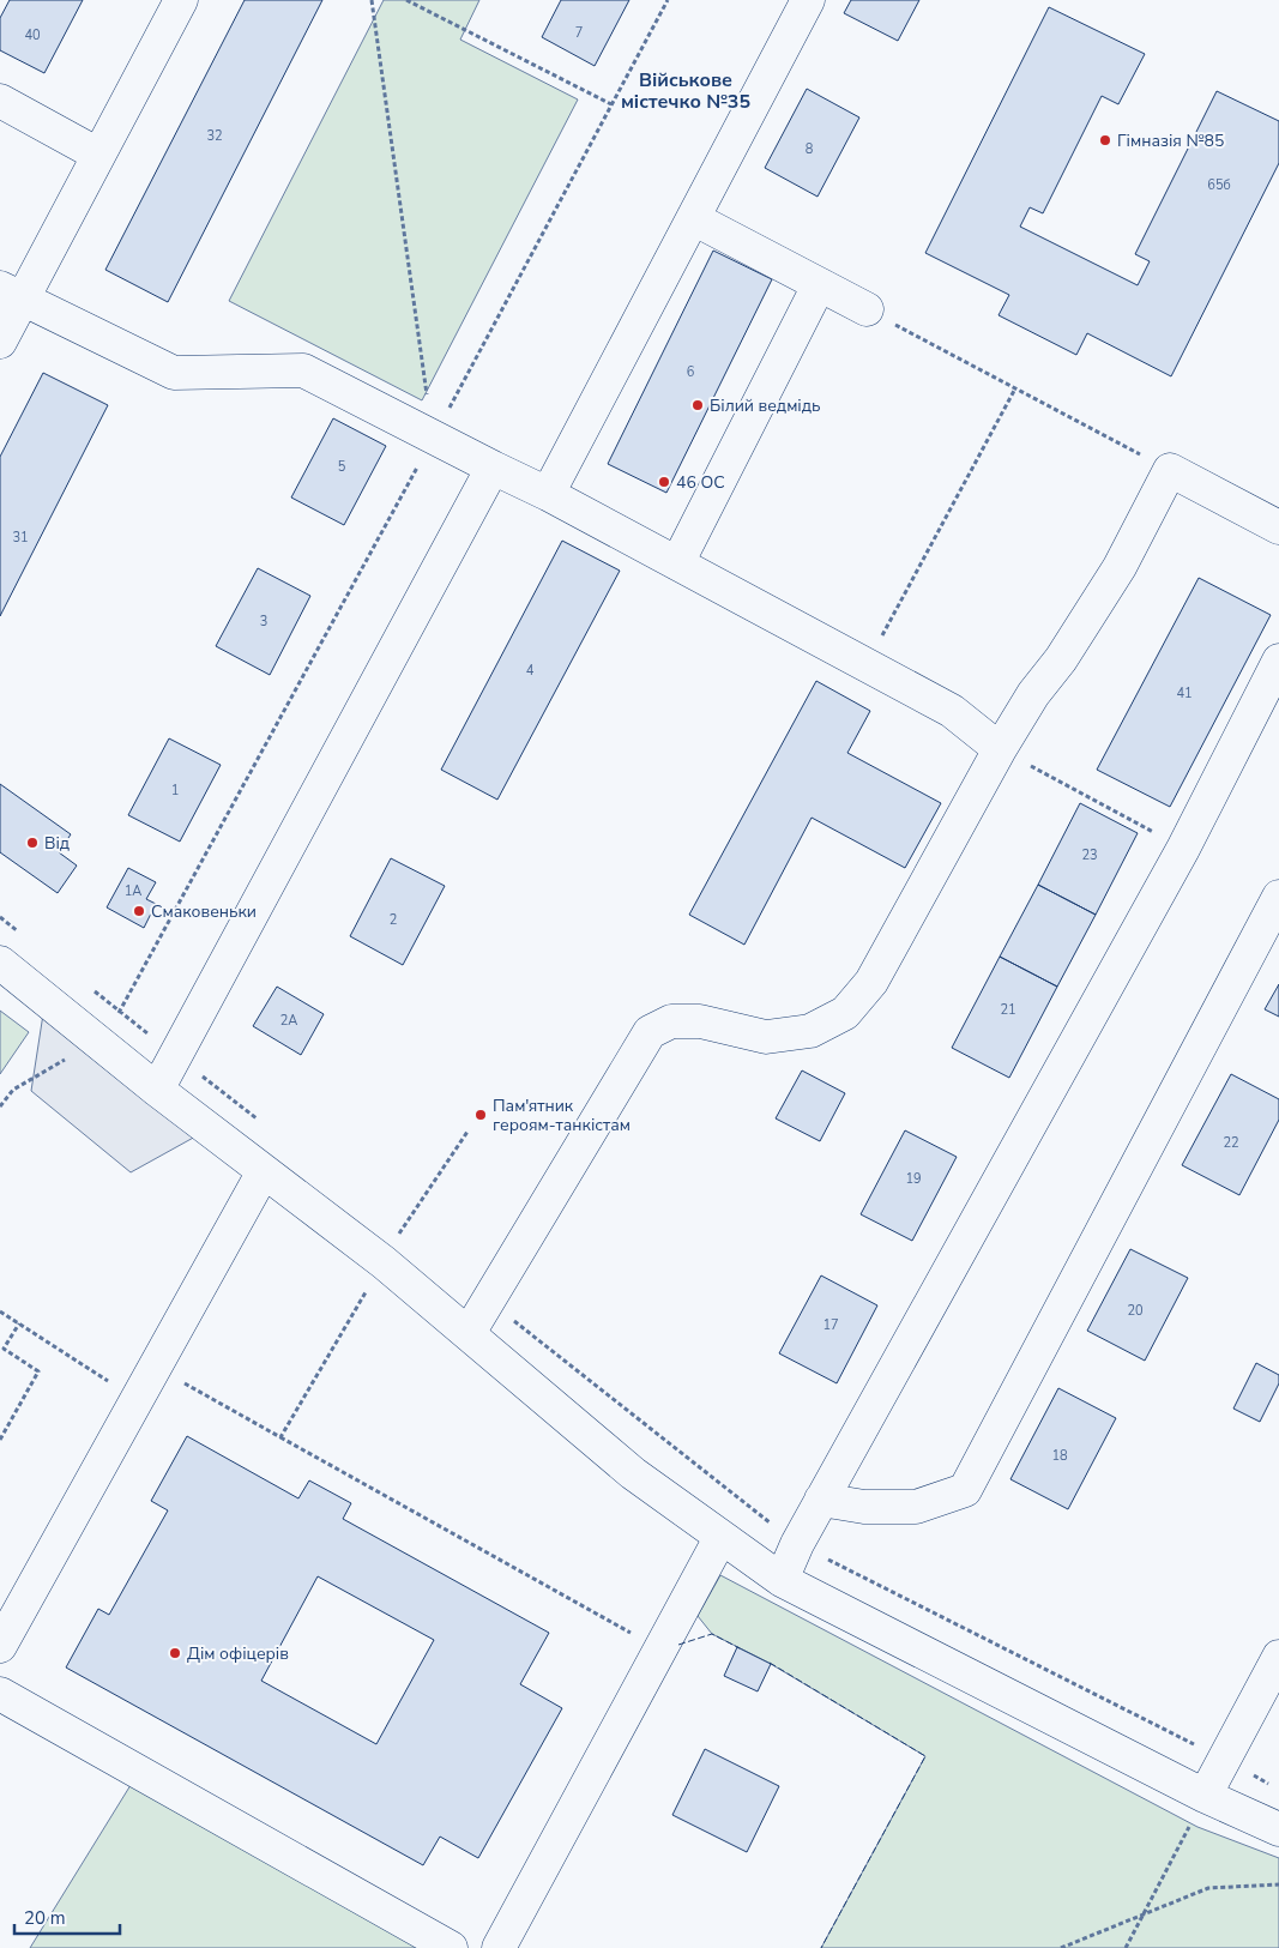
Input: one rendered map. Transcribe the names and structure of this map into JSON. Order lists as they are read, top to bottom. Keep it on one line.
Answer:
{"districts":["Військове містечко №35"],"places":["Гімназія №85","Білий ведмідь","46 ОС","Від","Смаковеньки","Пам'ятник героям-танкістам","Дім офіцерів"],"house_numbers":["7","40","32","8","65б","6","5","31","3","4","41","1","23","1А","2","21","2А","22","19","20","17","18"],"scale_bar":"20 m"}
